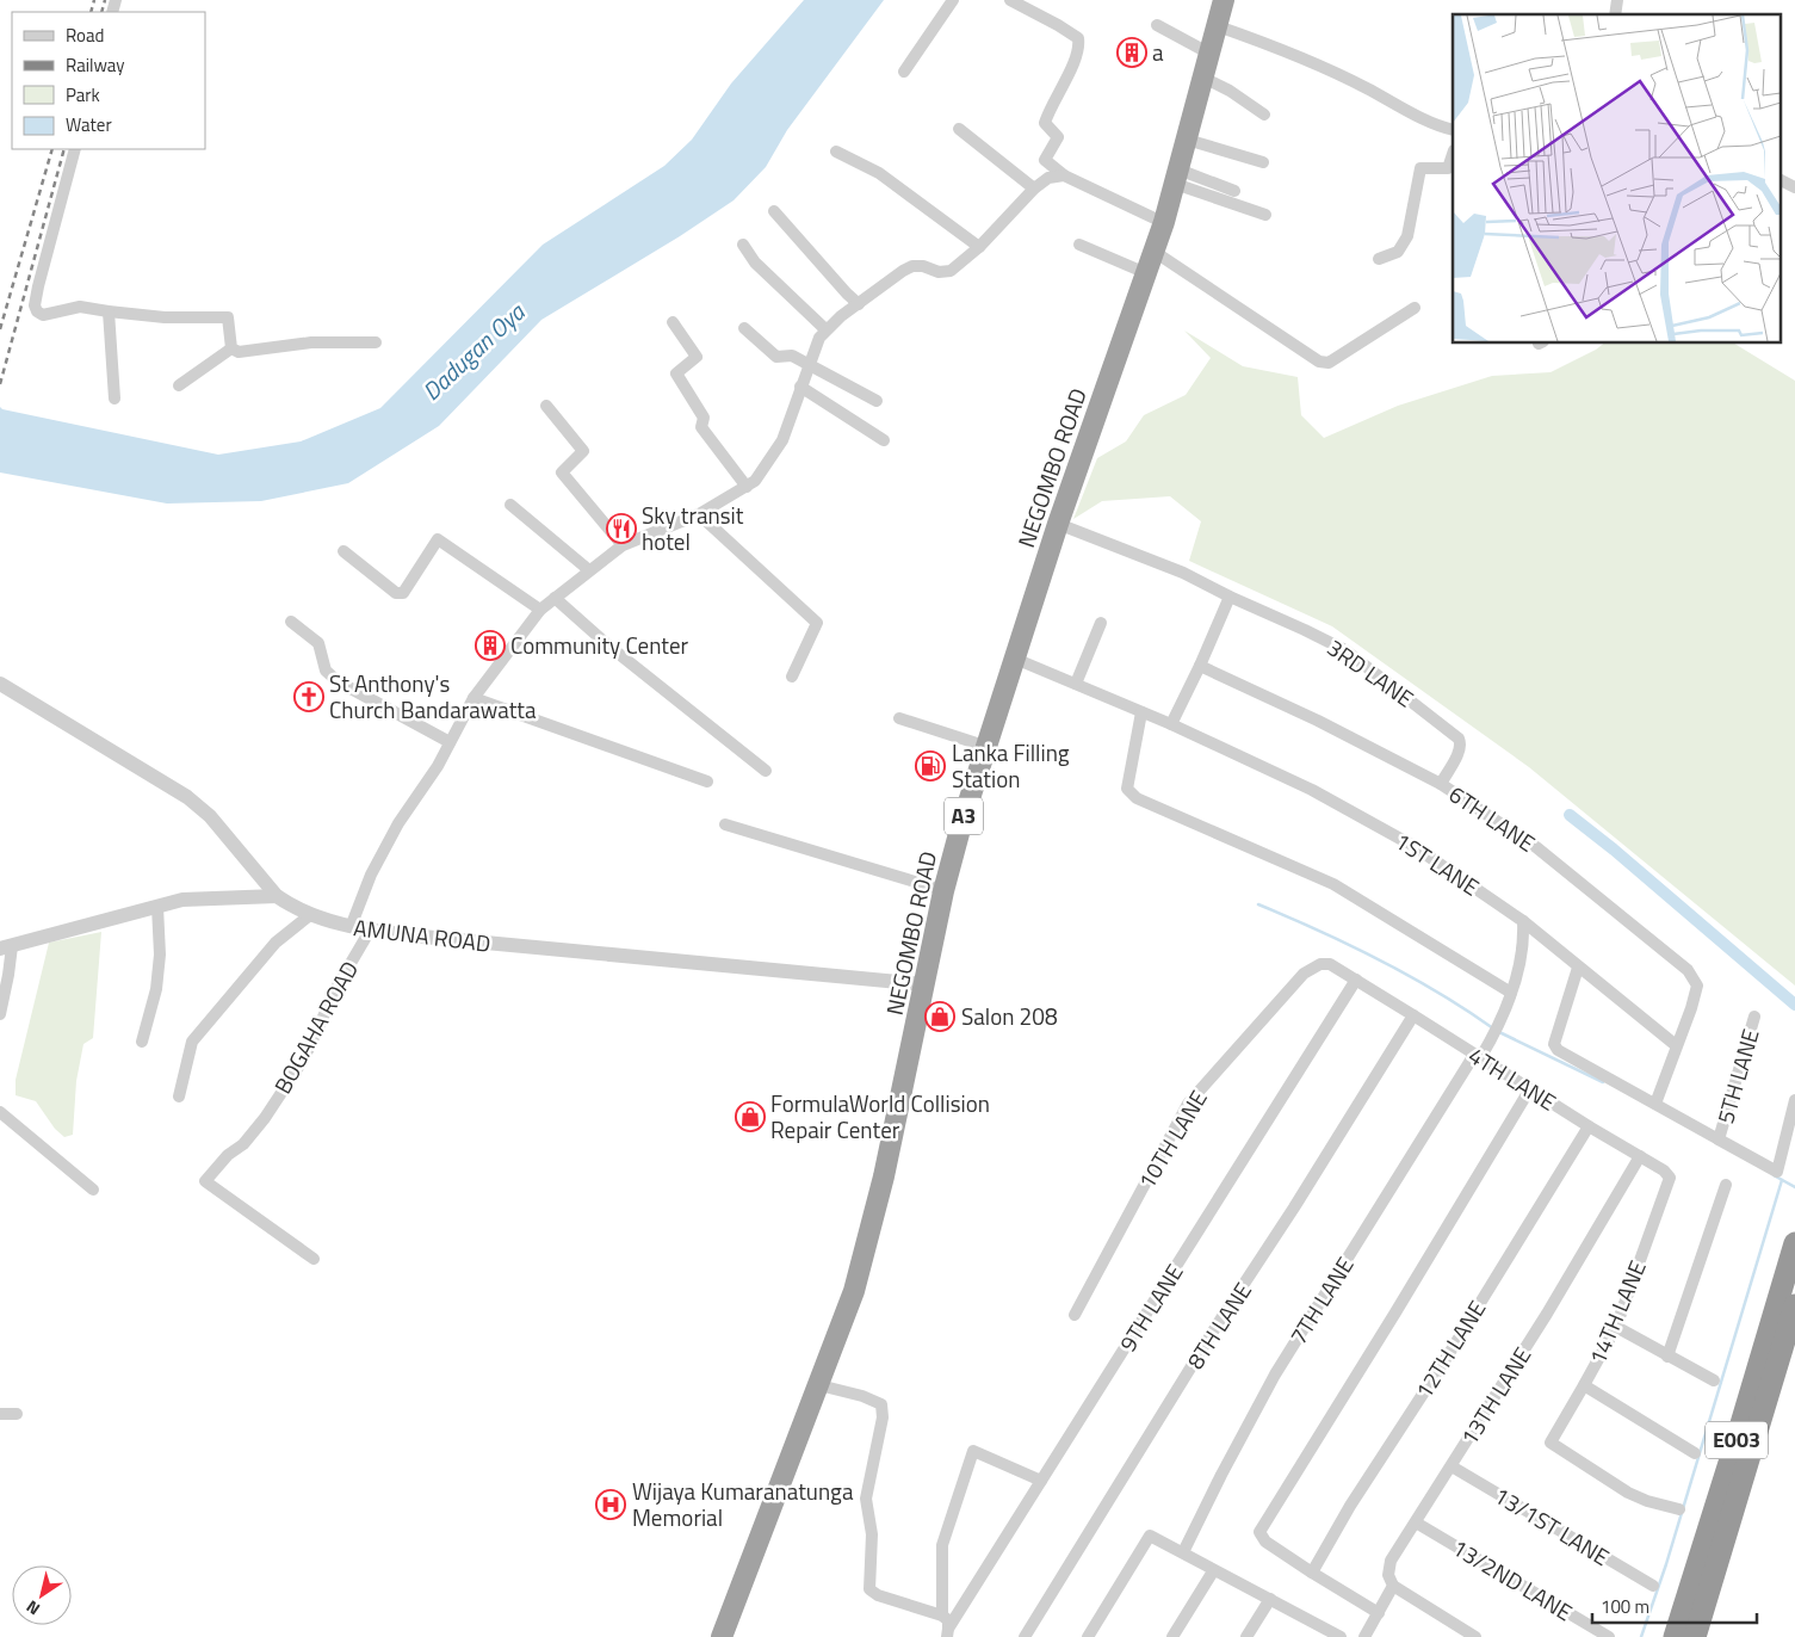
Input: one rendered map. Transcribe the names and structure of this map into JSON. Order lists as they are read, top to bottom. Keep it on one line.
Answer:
{"streets":{"highway":["NEGOMBO ROAD","A3","E003"],"street":["3RD LANE","6TH LANE","1ST LANE","AMUNA ROAD","BOGAHA ROAD","5TH LANE","4TH LANE","10TH LANE","7TH LANE","9TH LANE","14TH LANE","8TH LANE","12TH LANE","13TH LANE","13/1ST LANE","13/2ND LANE"]},"crossings":[["NEGOMBO ROAD","3RD LANE"],["NEGOMBO ROAD","1ST LANE"],["NEGOMBO ROAD","AMUNA ROAD"],["3RD LANE","6TH LANE"],["6TH LANE","1ST LANE"],["1ST LANE","7TH LANE"],["AMUNA ROAD","BOGAHA ROAD"],["4TH LANE","10TH LANE"],["4TH LANE","7TH LANE"],["4TH LANE","9TH LANE"],["4TH LANE","14TH LANE"],["4TH LANE","8TH LANE"],["4TH LANE","12TH LANE"],["4TH LANE","13TH LANE"],["10TH LANE","9TH LANE"],["13TH LANE","13/1ST LANE"],["13TH LANE","13/2ND LANE"]],"water":["Dadugan Oya"],"places":{"building":["a","Community Center"],"restaurant":["Sky transit hotel"],"church":["St Anthony's Church Bandarawatta"],"fuel station":["Lanka Filling Station"],"shop":["Salon 208","FormulaWorld Collision Repair Center"],"hospital":["Wijaya Kumaranatunga Memorial"]},"legend":["Road","Railway","Park","Water"],"scale_bar":"100 m","north":"bottom left"}
